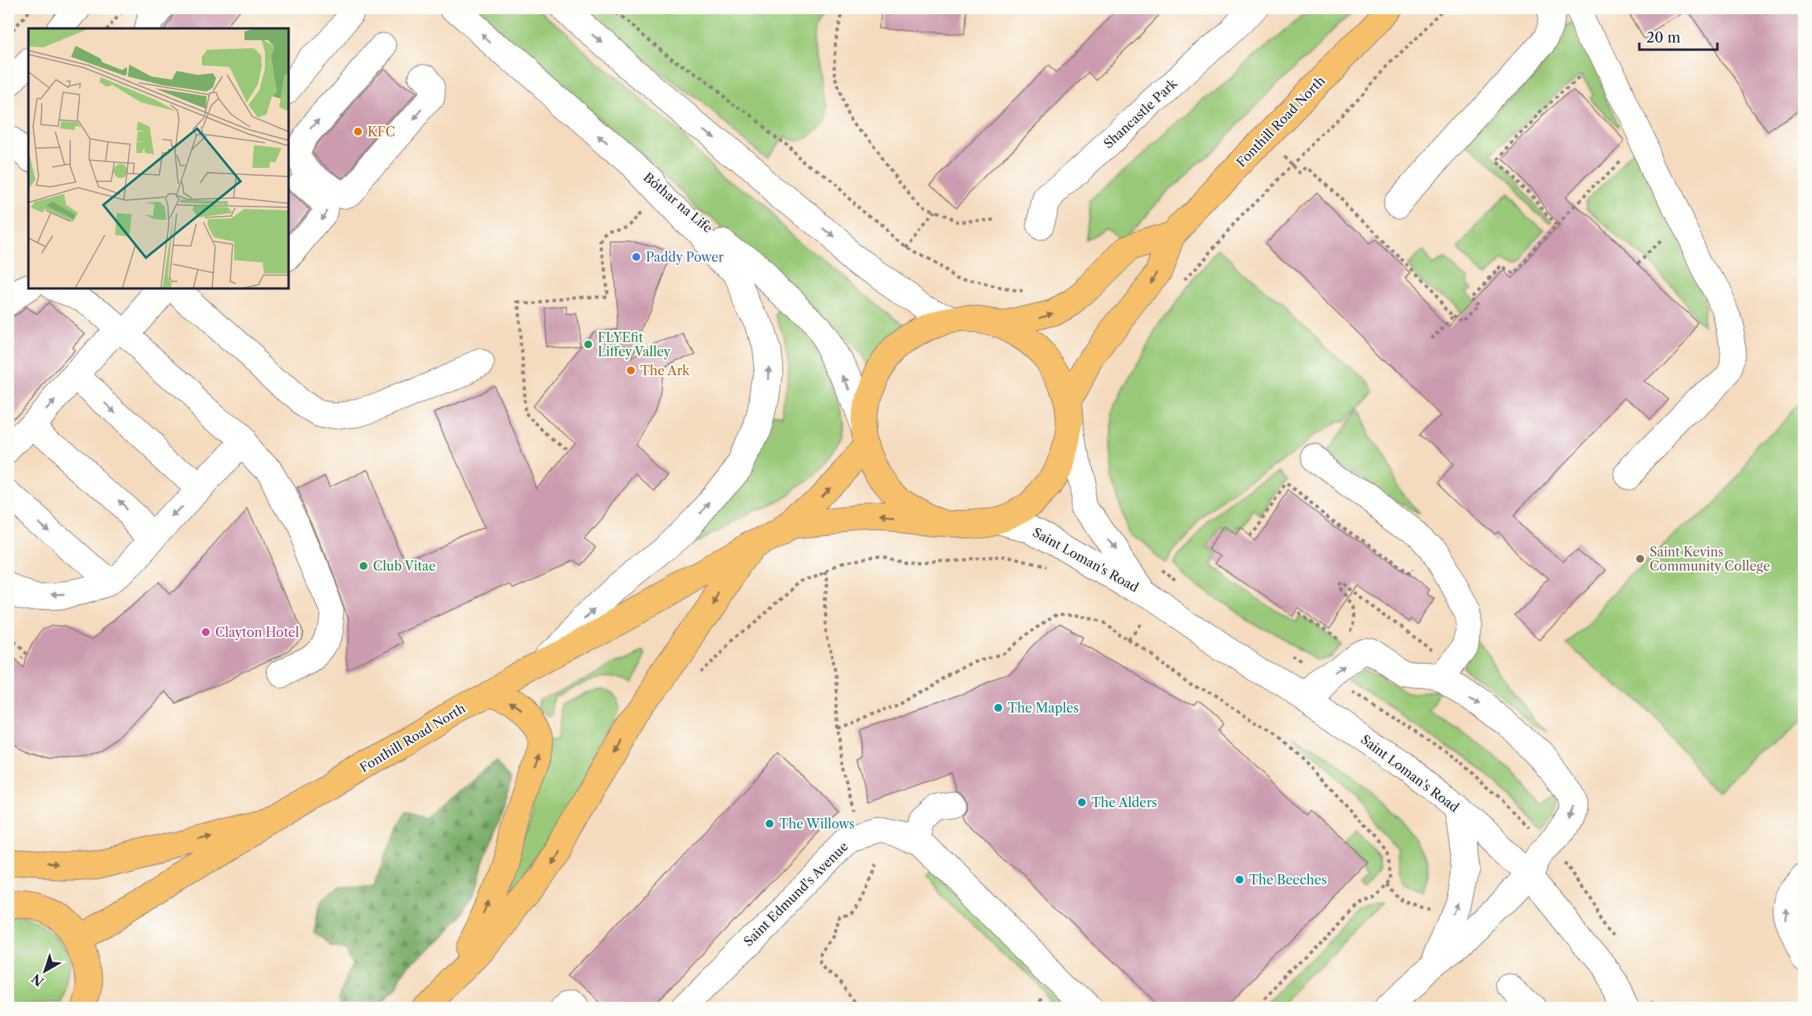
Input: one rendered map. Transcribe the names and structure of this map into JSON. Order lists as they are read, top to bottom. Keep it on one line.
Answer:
{"streets":{"main road":["Fonthill Road North"],"street":["Shancastle Park","Bóthar na Life","Saint Loman's Road","Saint Edmund's Avenue"]},"crossings":[["Fonthill Road North","Bóthar na Life"],["Fonthill Road North","Saint Loman's Road"]],"places":["KFC","Paddy Power","FLYEfit Liffey Valley","The Ark","Saint Kevins Community College","Club Vitae","Clayton Hotel","The Maples","The Alders","The Willows","The Beeches"],"scale_bar":"20 m","north":"bottom left"}
